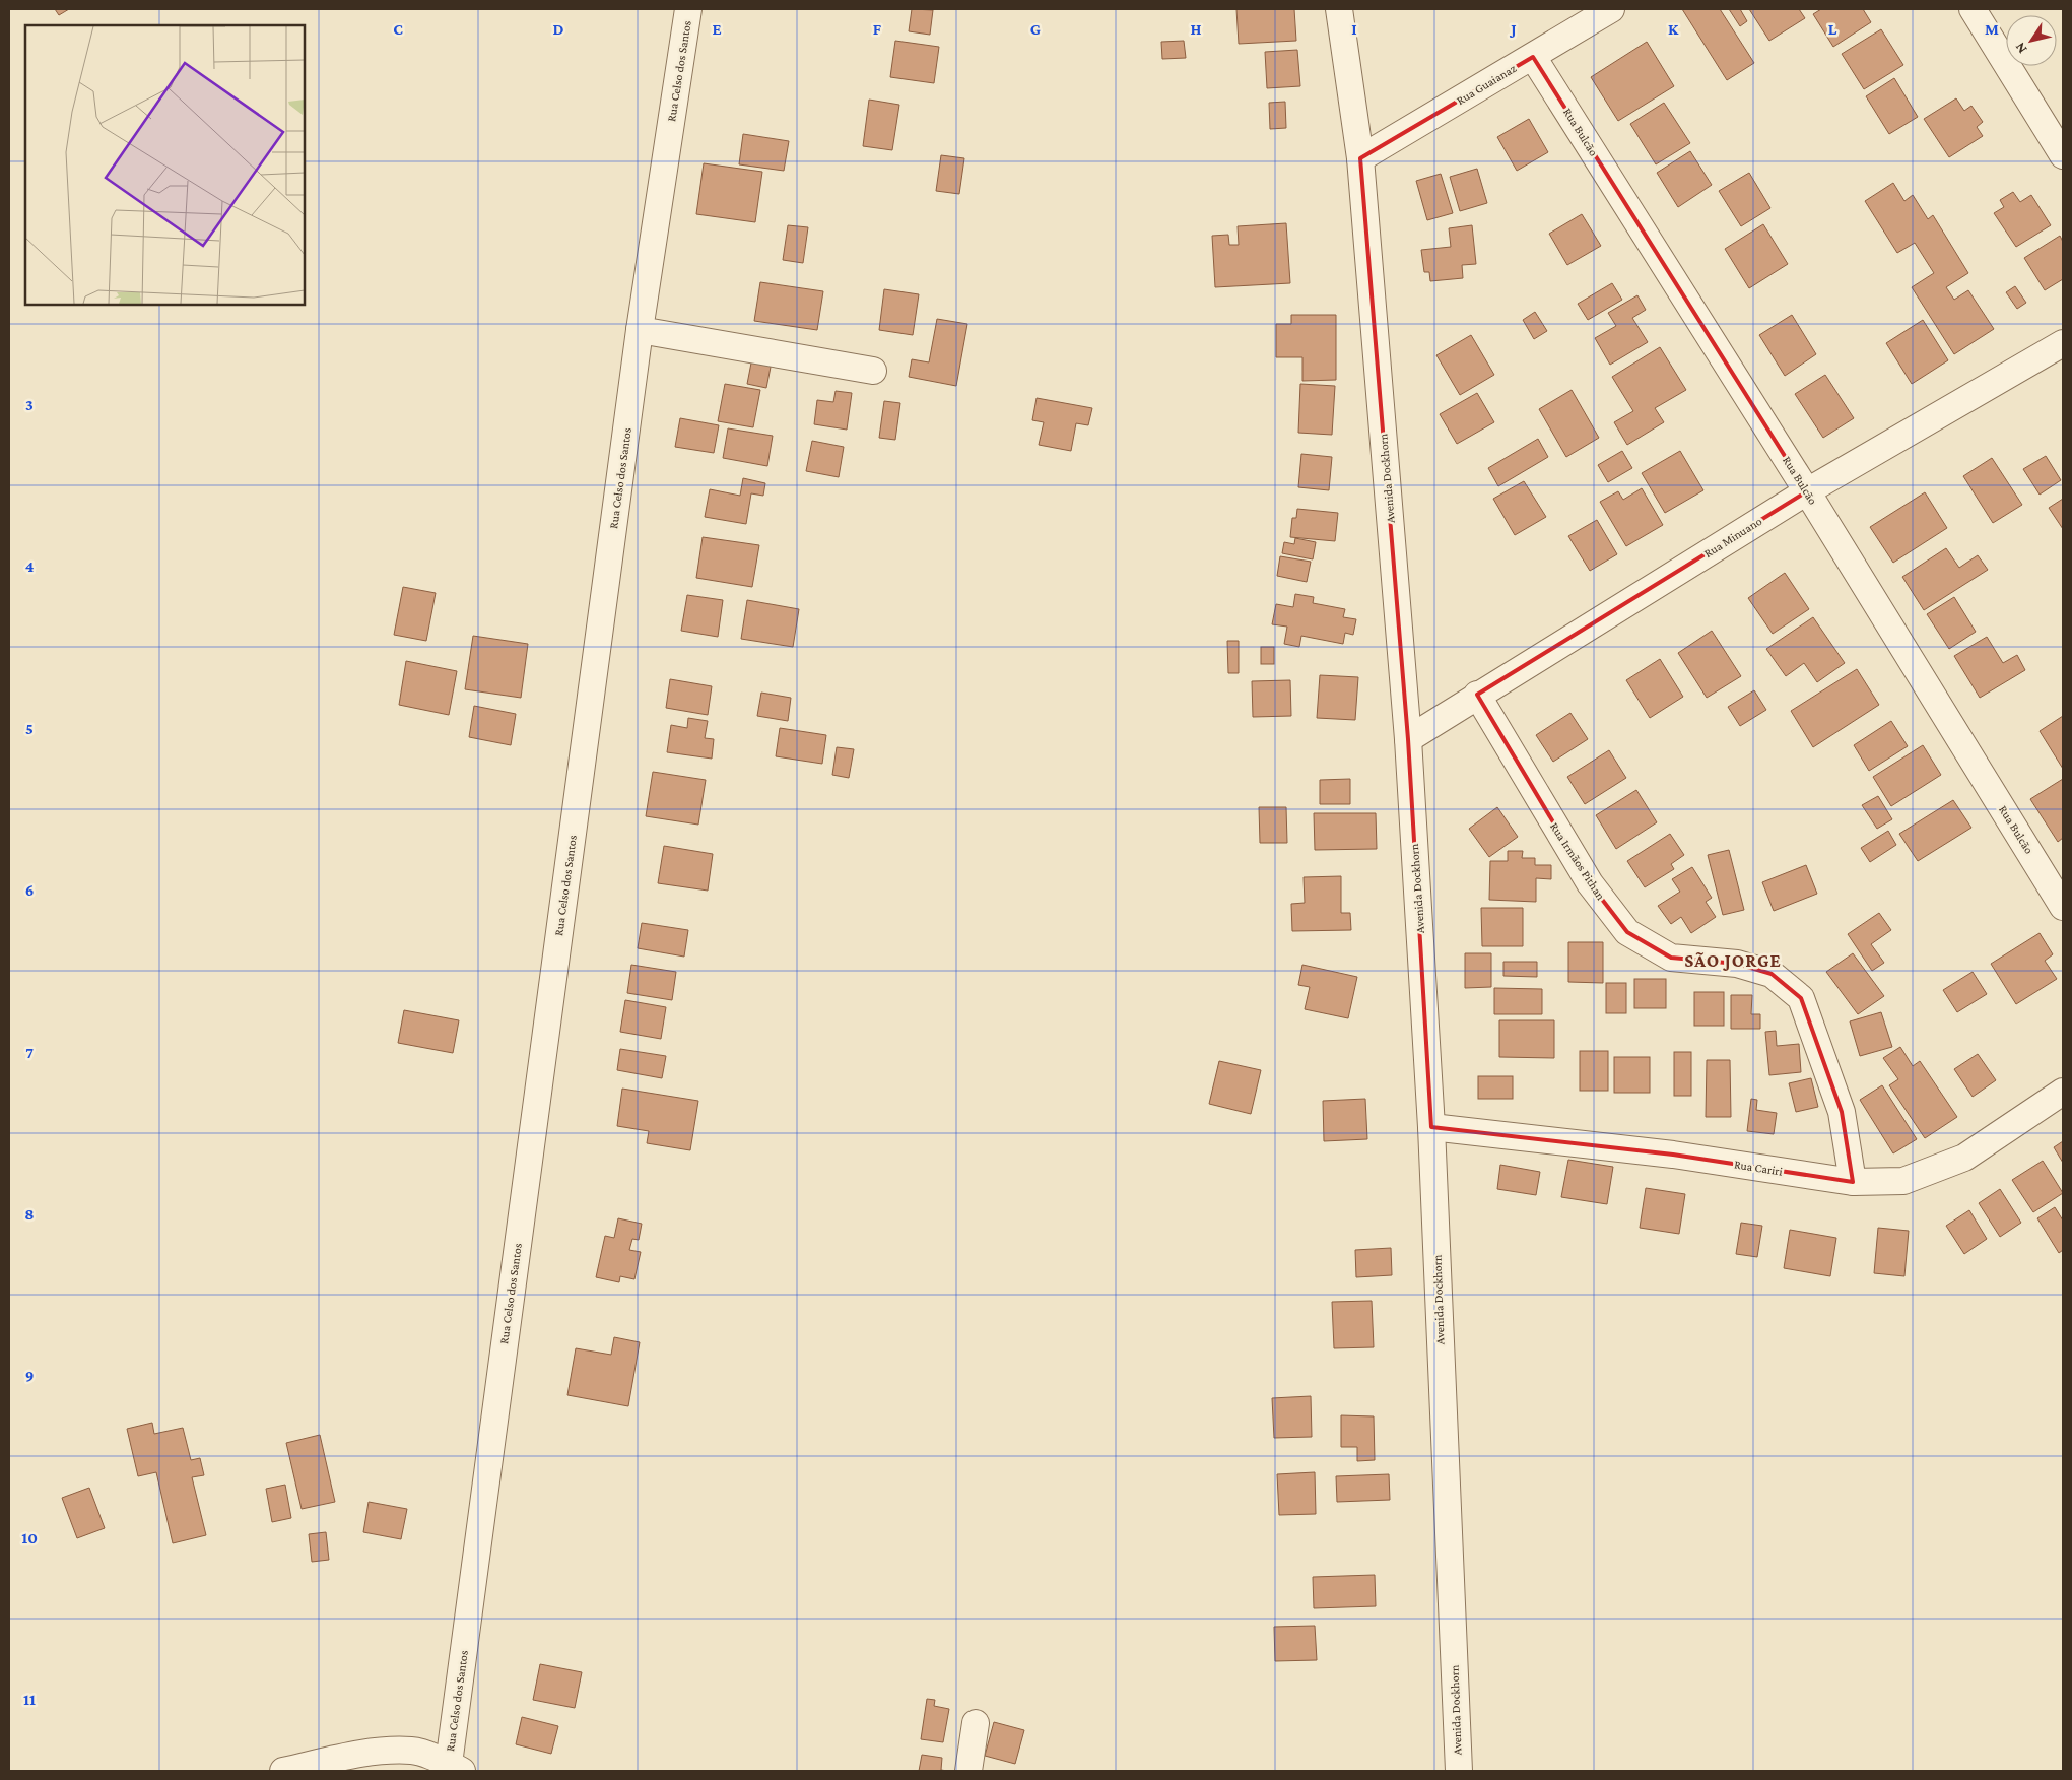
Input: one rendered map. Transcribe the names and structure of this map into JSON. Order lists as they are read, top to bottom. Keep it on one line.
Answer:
{"streets":{"street":["Rua Celso dos Santos","Rua Guaianaz","Rua Bulcão","Avenida Dockhorn","Rua Minuano","Rua Irmãos Pithan","Rua Cariri"]},"crossings":[["Rua Guaianaz","Rua Bulcão"],["Rua Guaianaz","Avenida Dockhorn"],["Rua Bulcão","Rua Minuano"],["Avenida Dockhorn","Rua Minuano"],["Avenida Dockhorn","Rua Cariri"],["Rua Minuano","Rua Irmãos Pithan"],["Rua Irmãos Pithan","Rua Cariri"]],"districts":["SÃO JORGE"],"north":"bottom left","grid":{"columns":["C","D","E","F","G","H","I","J","K","L","M"],"rows":["3","4","5","6","7","8","9","10","11"]}}
